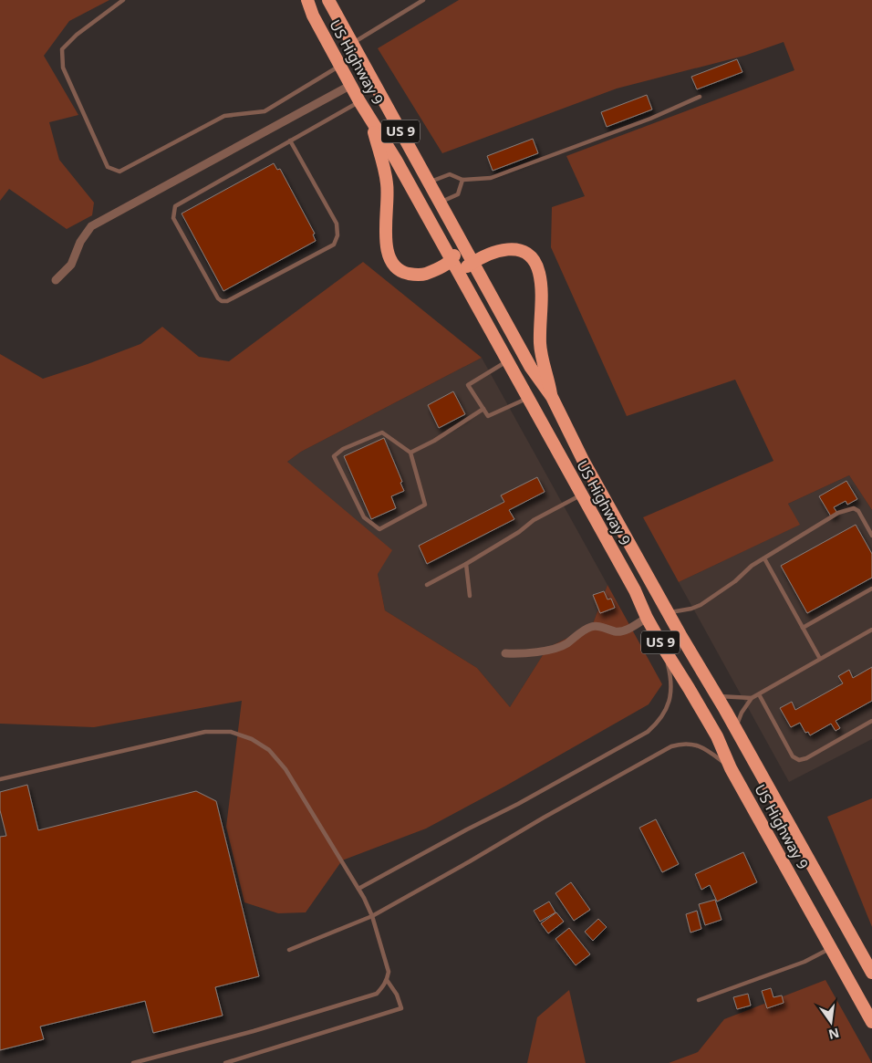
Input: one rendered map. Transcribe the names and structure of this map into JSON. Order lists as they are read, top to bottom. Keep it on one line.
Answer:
{"streets":{"highway":["US Highway 9","US 9"]},"north":"bottom"}
